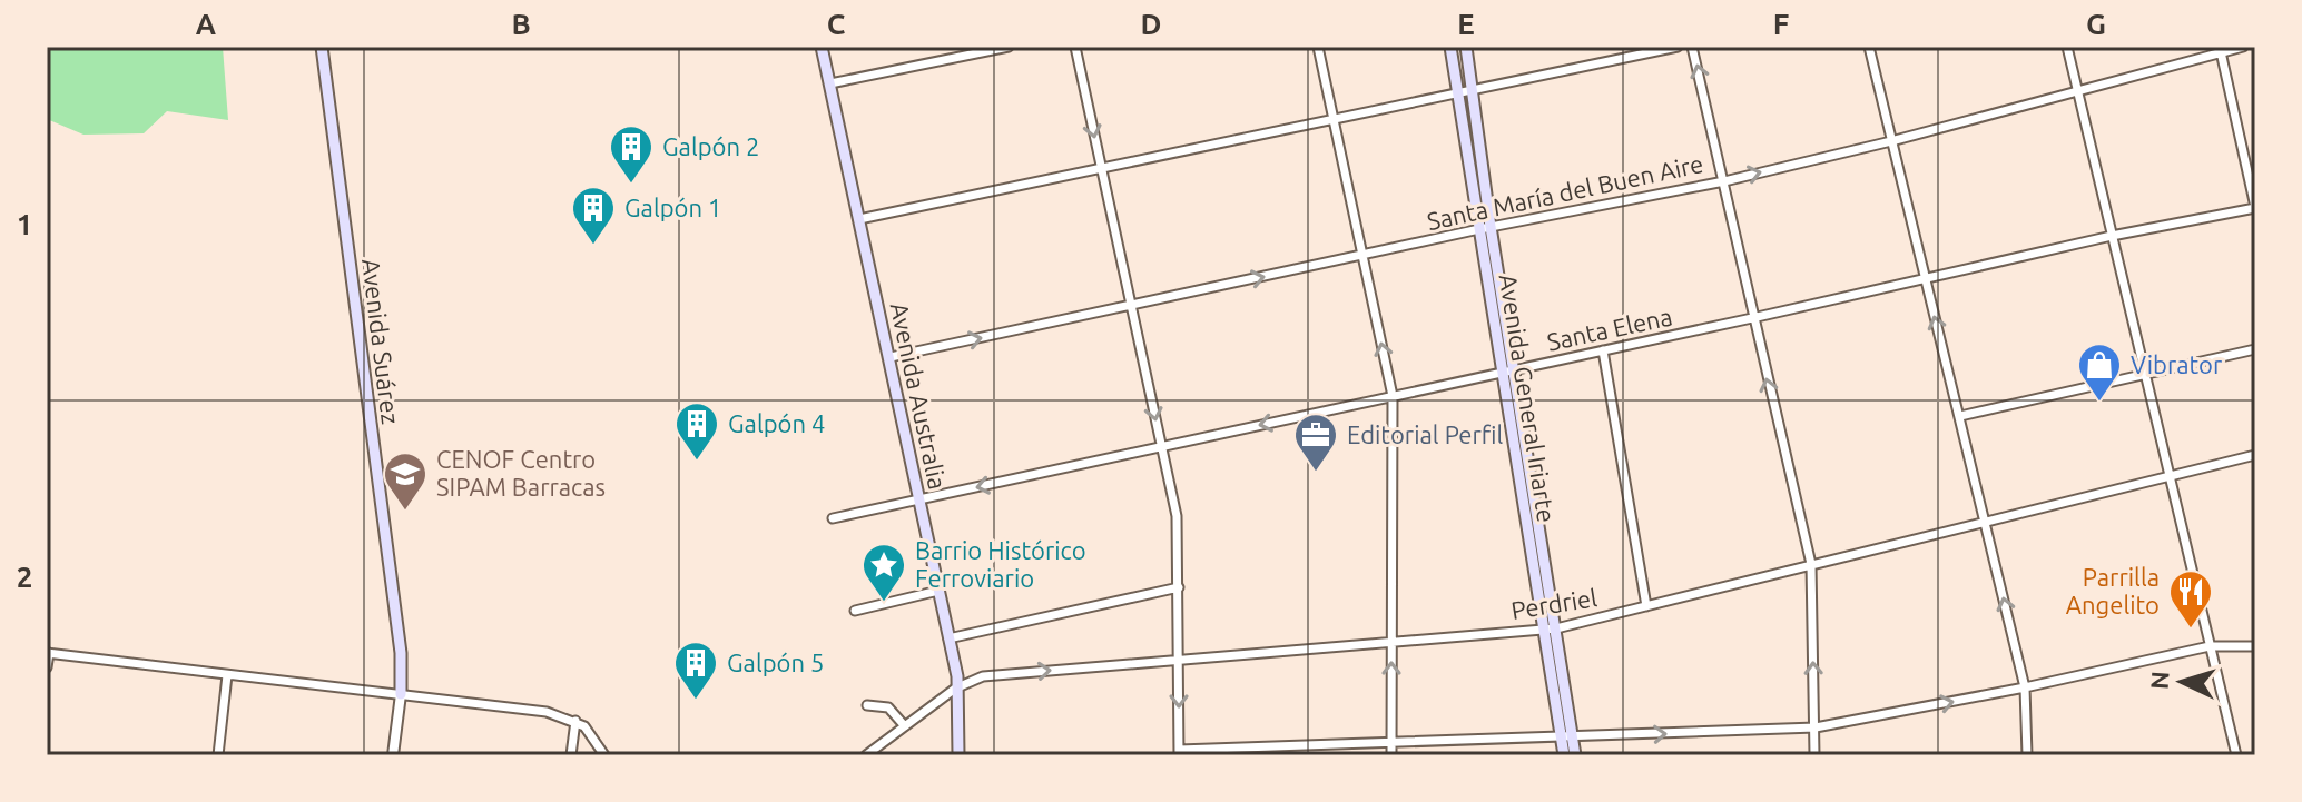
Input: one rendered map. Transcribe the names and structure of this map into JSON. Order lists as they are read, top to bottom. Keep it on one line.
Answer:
{"streets":{"main road":["Avenida Suárez","Avenida Australia","Avenida General Iriarte"],"street":["Santa María del Buen Aire","Santa Elena","Perdriel"]},"crossings":[["Santa María del Buen Aire","Avenida Australia"],["Santa María del Buen Aire","Avenida General Iriarte"],["Santa Elena","Avenida Australia"],["Santa Elena","Avenida General Iriarte"],["Avenida Australia","Perdriel"],["Avenida General Iriarte","Perdriel"]],"one_way":["Santa María del Buen Aire"],"places":{"building":["Galpón 2","Galpón 1","Galpón 4","Galpón 5"],"shop":["Vibrator"],"office":["Editorial Perfil"],"school or university":["CENOF Centro SIPAM Barracas"],"place":["Barrio Histórico Ferroviario"],"restaurant":["Parrilla Angelito"]},"north":"left","grid":{"columns":["A","B","C","D","E","F","G"],"rows":["1","2"]}}
